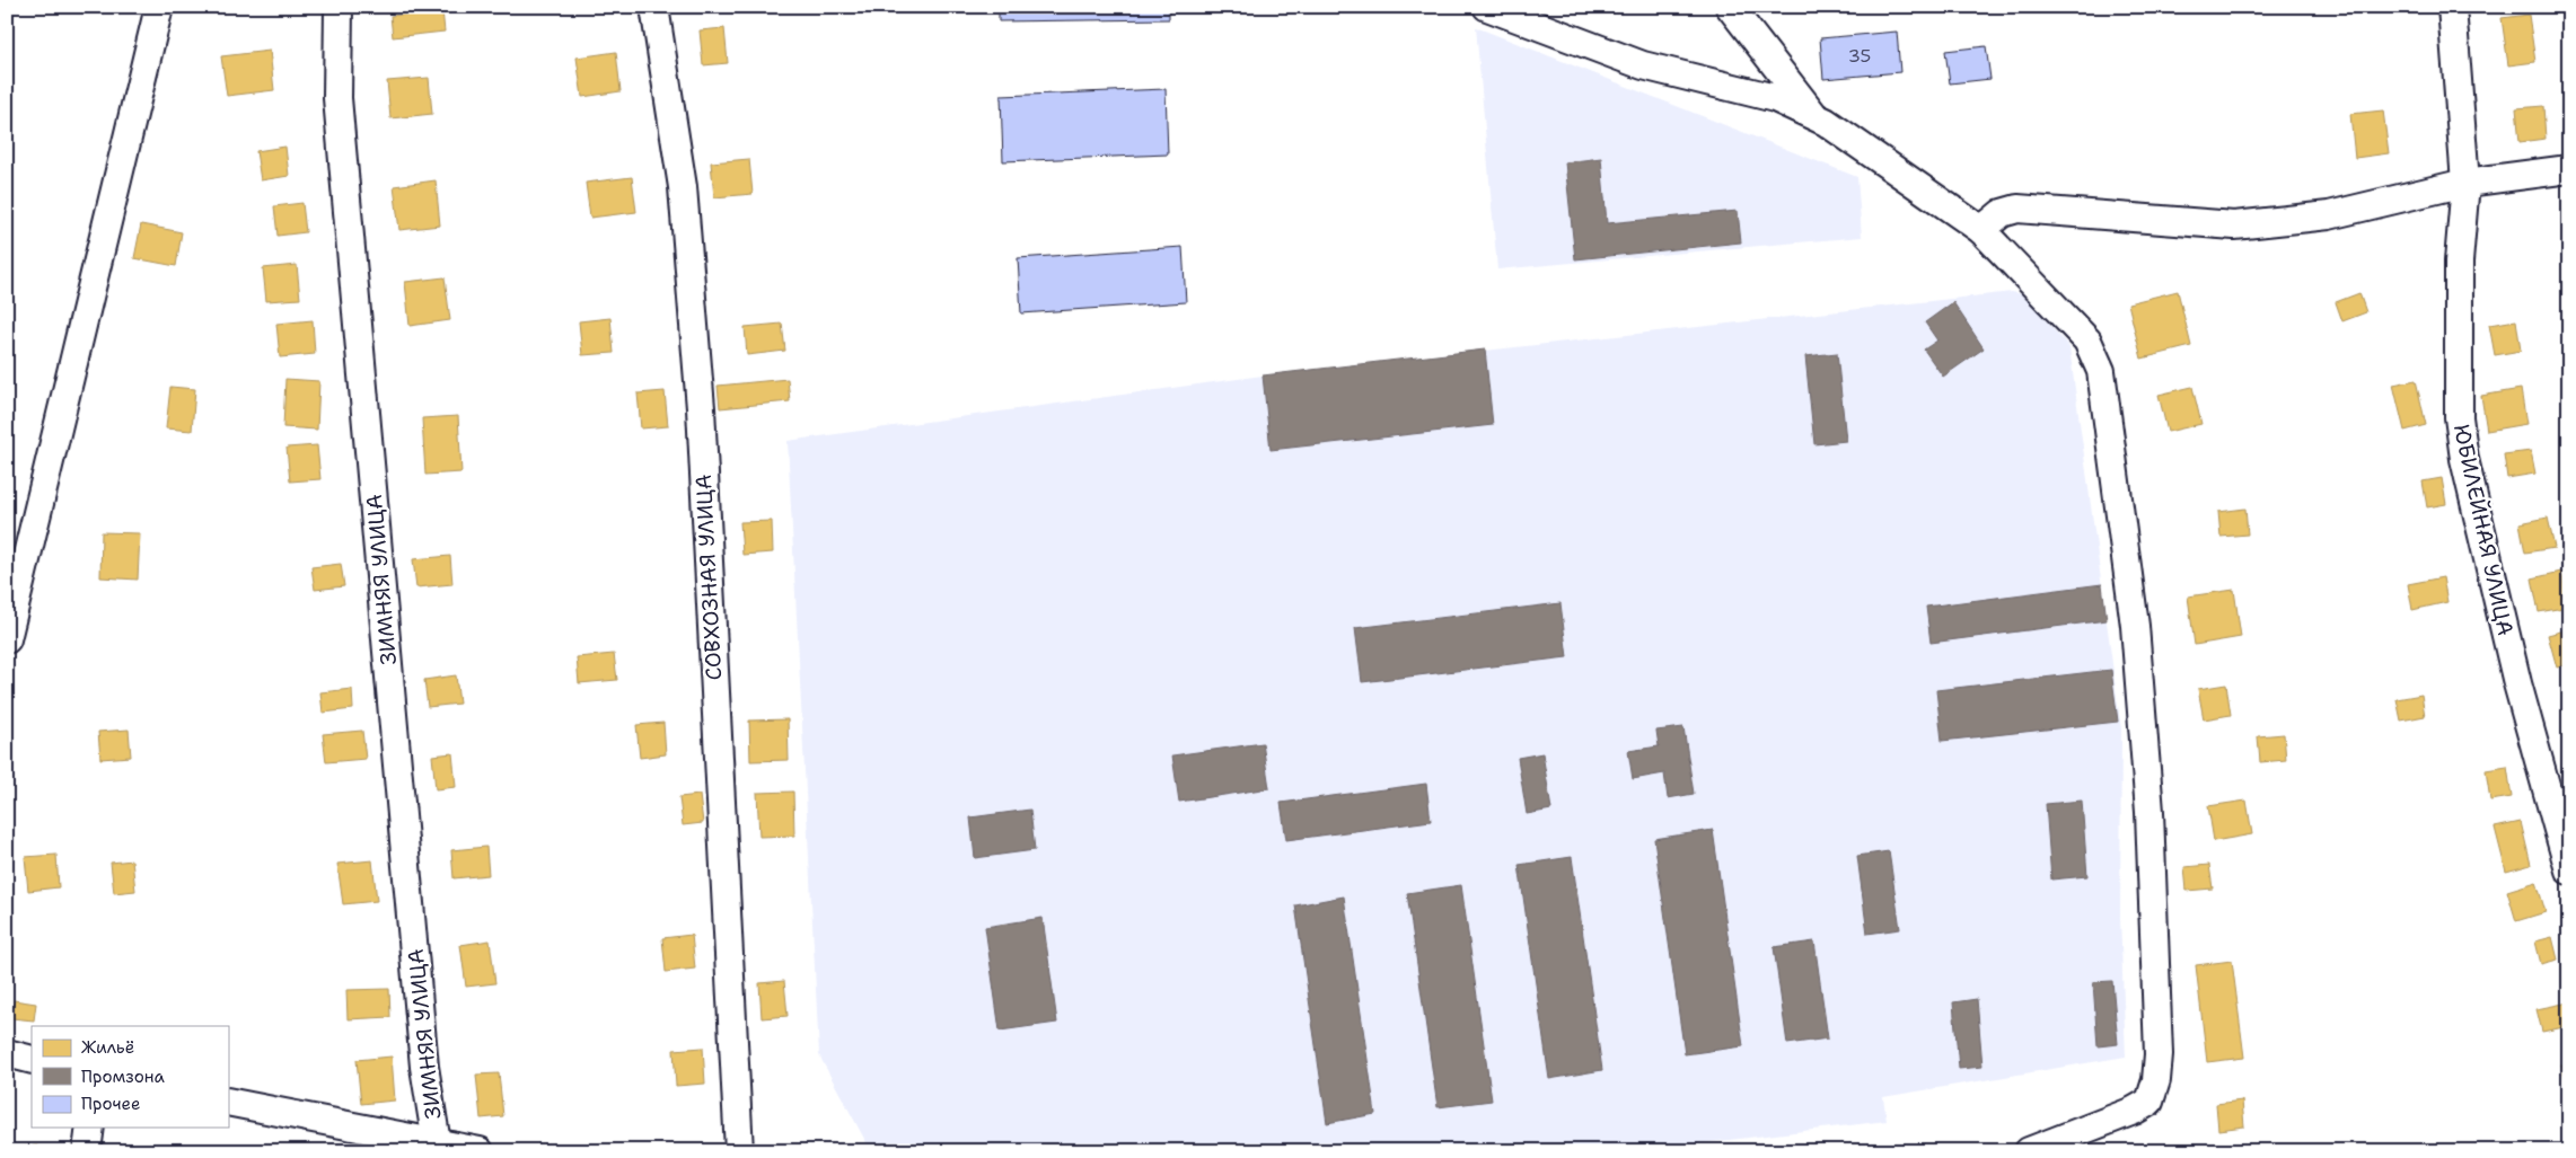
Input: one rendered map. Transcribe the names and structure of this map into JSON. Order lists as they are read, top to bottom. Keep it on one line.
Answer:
{"streets":{"street":["ЮБИЛЕЙНАЯ УЛИЦА","СОВХОЗНАЯ УЛИЦА","ЗИМНЯЯ УЛИЦА"]},"house_numbers":["35"],"legend":["Жильё","Промзона","Прочее"]}
